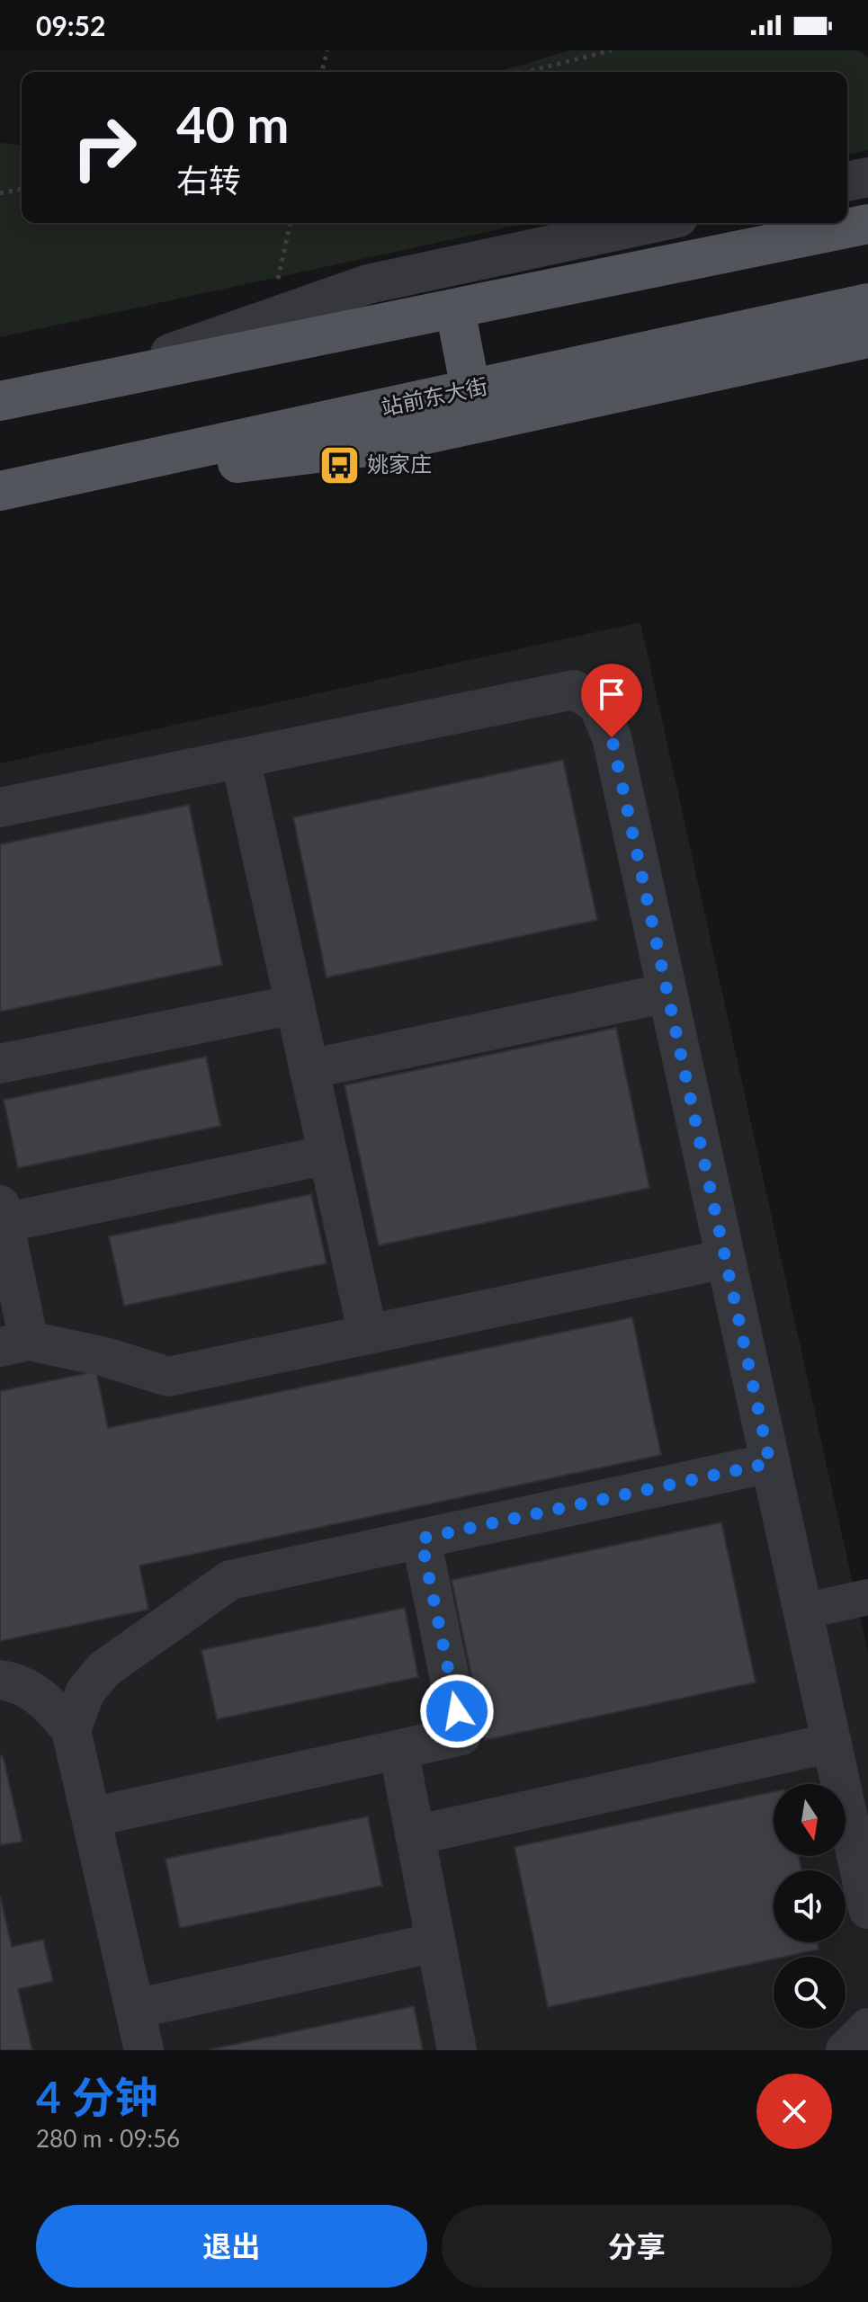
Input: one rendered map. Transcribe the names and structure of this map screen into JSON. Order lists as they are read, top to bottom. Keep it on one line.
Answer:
{"streets":{"main road":["站前东大街"]},"places":{"bus stop":["姚家庄"]},"north":"bottom","page":{"status":"09:52","turn":["40 m","右转"],"heading":["4 分钟","280 m · 09:56"],"buttons":["退出","分享"]}}
